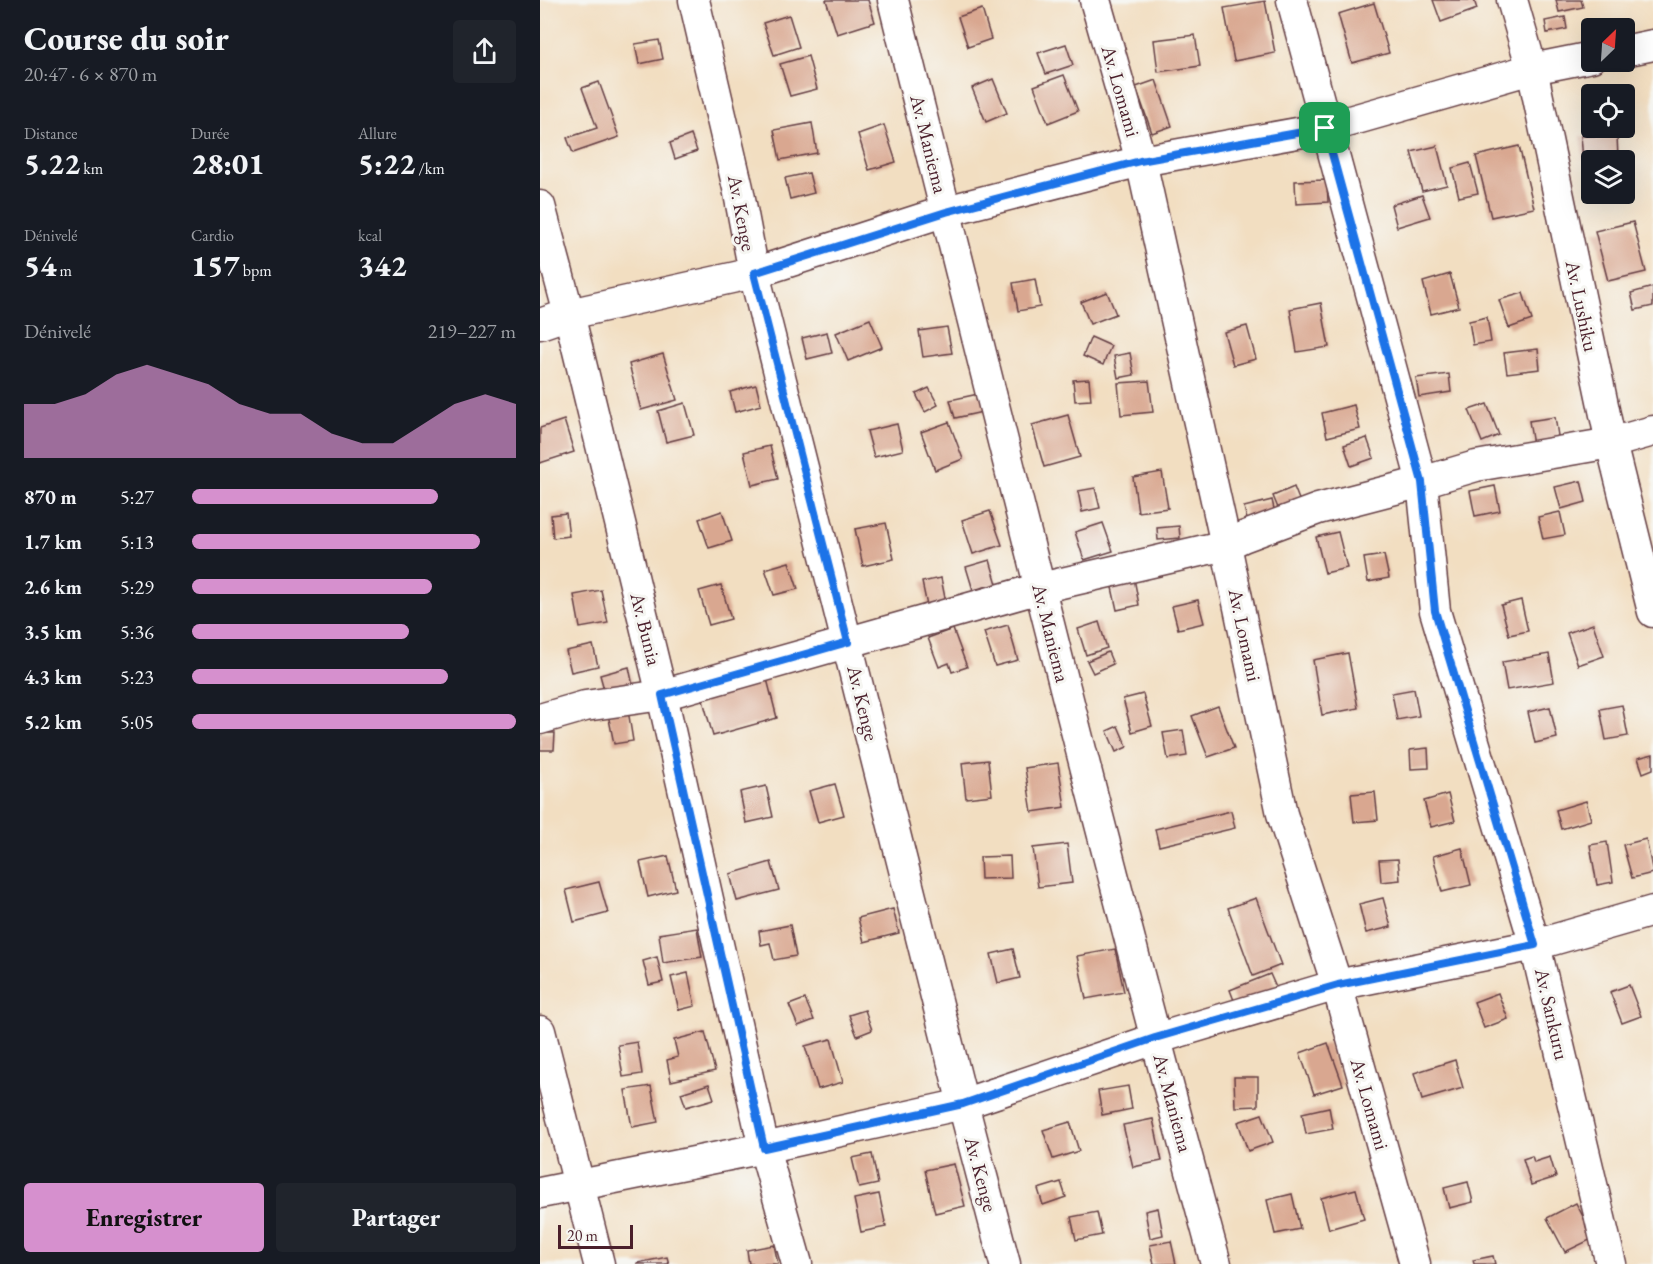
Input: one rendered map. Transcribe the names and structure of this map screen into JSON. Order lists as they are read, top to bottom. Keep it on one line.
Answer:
{"streets":{"street":["Av. Lomami","Av. Maniema","Av. Kenge","Av. Lushiku","Av. Bunia","Av. Sankuru"]},"scale_bar":"20 m","north":"top right","page":{"heading":["Course du soir","20:47 · 6 × 870 m"],"stats":[["Distance","5.22 km"],["Durée","28:01"],["Allure","5:22 /km"],["Dénivelé","54 m"],["Cardio","157 bpm"],["kcal","342"]],"chart":["Dénivelé","219–227 m"],"list":[{"name":"870 m","note":"5:27"},{"name":"1.7 km","note":"5:13"},{"name":"2.6 km","note":"5:29"},{"name":"3.5 km","note":"5:36"},{"name":"4.3 km","note":"5:23"},{"name":"5.2 km","note":"5:05"}],"buttons":["Enregistrer","Partager"],"scale":"20 m"}}
